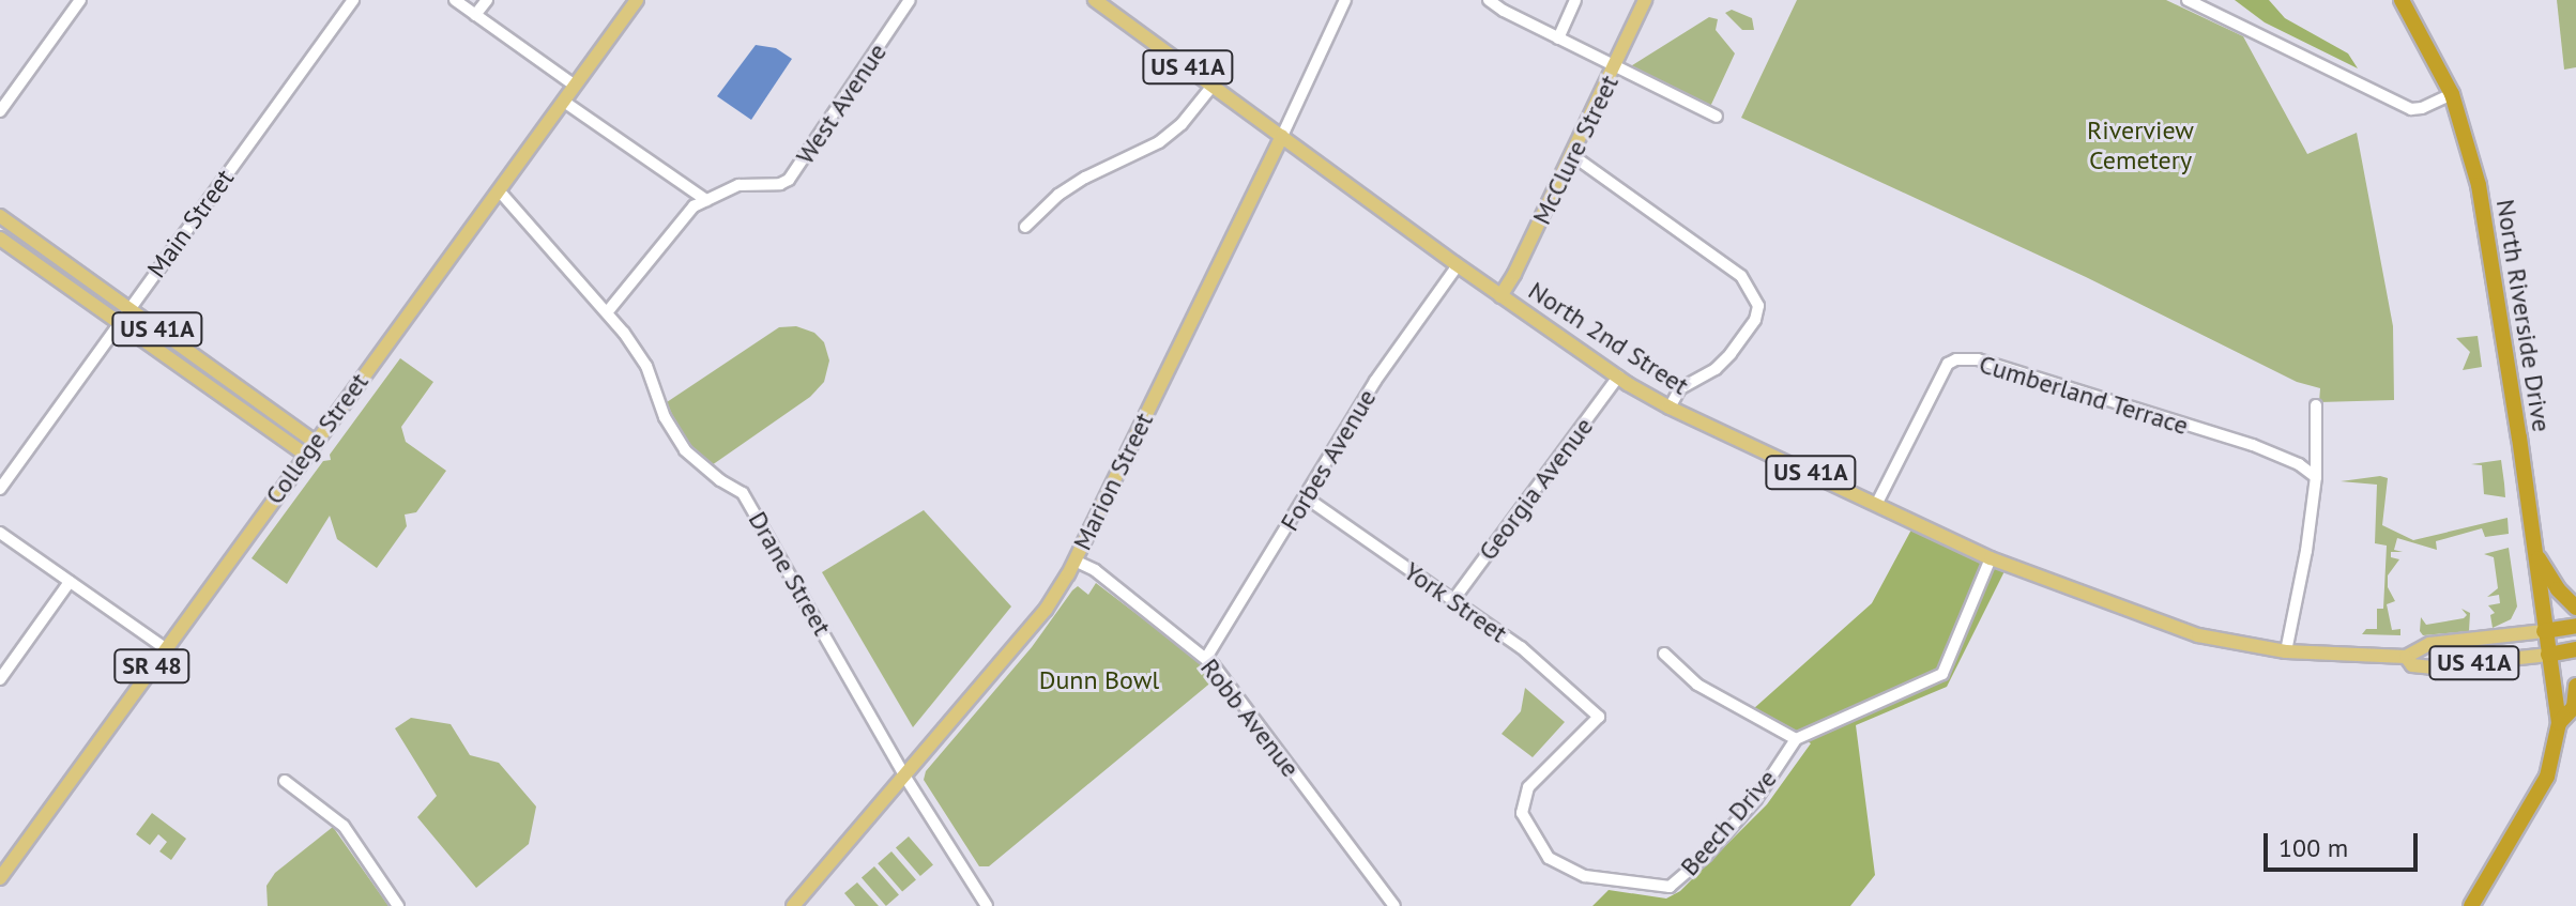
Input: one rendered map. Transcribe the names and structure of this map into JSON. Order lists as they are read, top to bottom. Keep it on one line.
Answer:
{"streets":{"highway":["US 41A","North Riverside Drive","North 2nd Street"],"main road":["McClure Street","College Street","Marion Street","SR 48"],"street":["West Avenue","Main Street","Cumberland Terrace","Forbes Avenue","Georgia Avenue","Drane Street","York Street","Robb Avenue","Beech Drive"]},"crossings":[["US 41A","Main Street"],["US 41A","College Street"],["West Avenue","Drane Street"],["McClure Street","North 2nd Street"],["North Riverside Drive","North 2nd Street"],["North 2nd Street","Cumberland Terrace"],["North 2nd Street","Forbes Avenue"],["North 2nd Street","Marion Street"],["North 2nd Street","Georgia Avenue"],["College Street","Drane Street"],["Forbes Avenue","York Street"],["Forbes Avenue","Robb Avenue"],["Marion Street","Drane Street"],["Marion Street","Robb Avenue"],["Georgia Avenue","York Street"],["York Street","Beech Drive"]],"parks":["Riverview Cemetery","Dunn Bowl"],"scale_bar":"100 m"}
